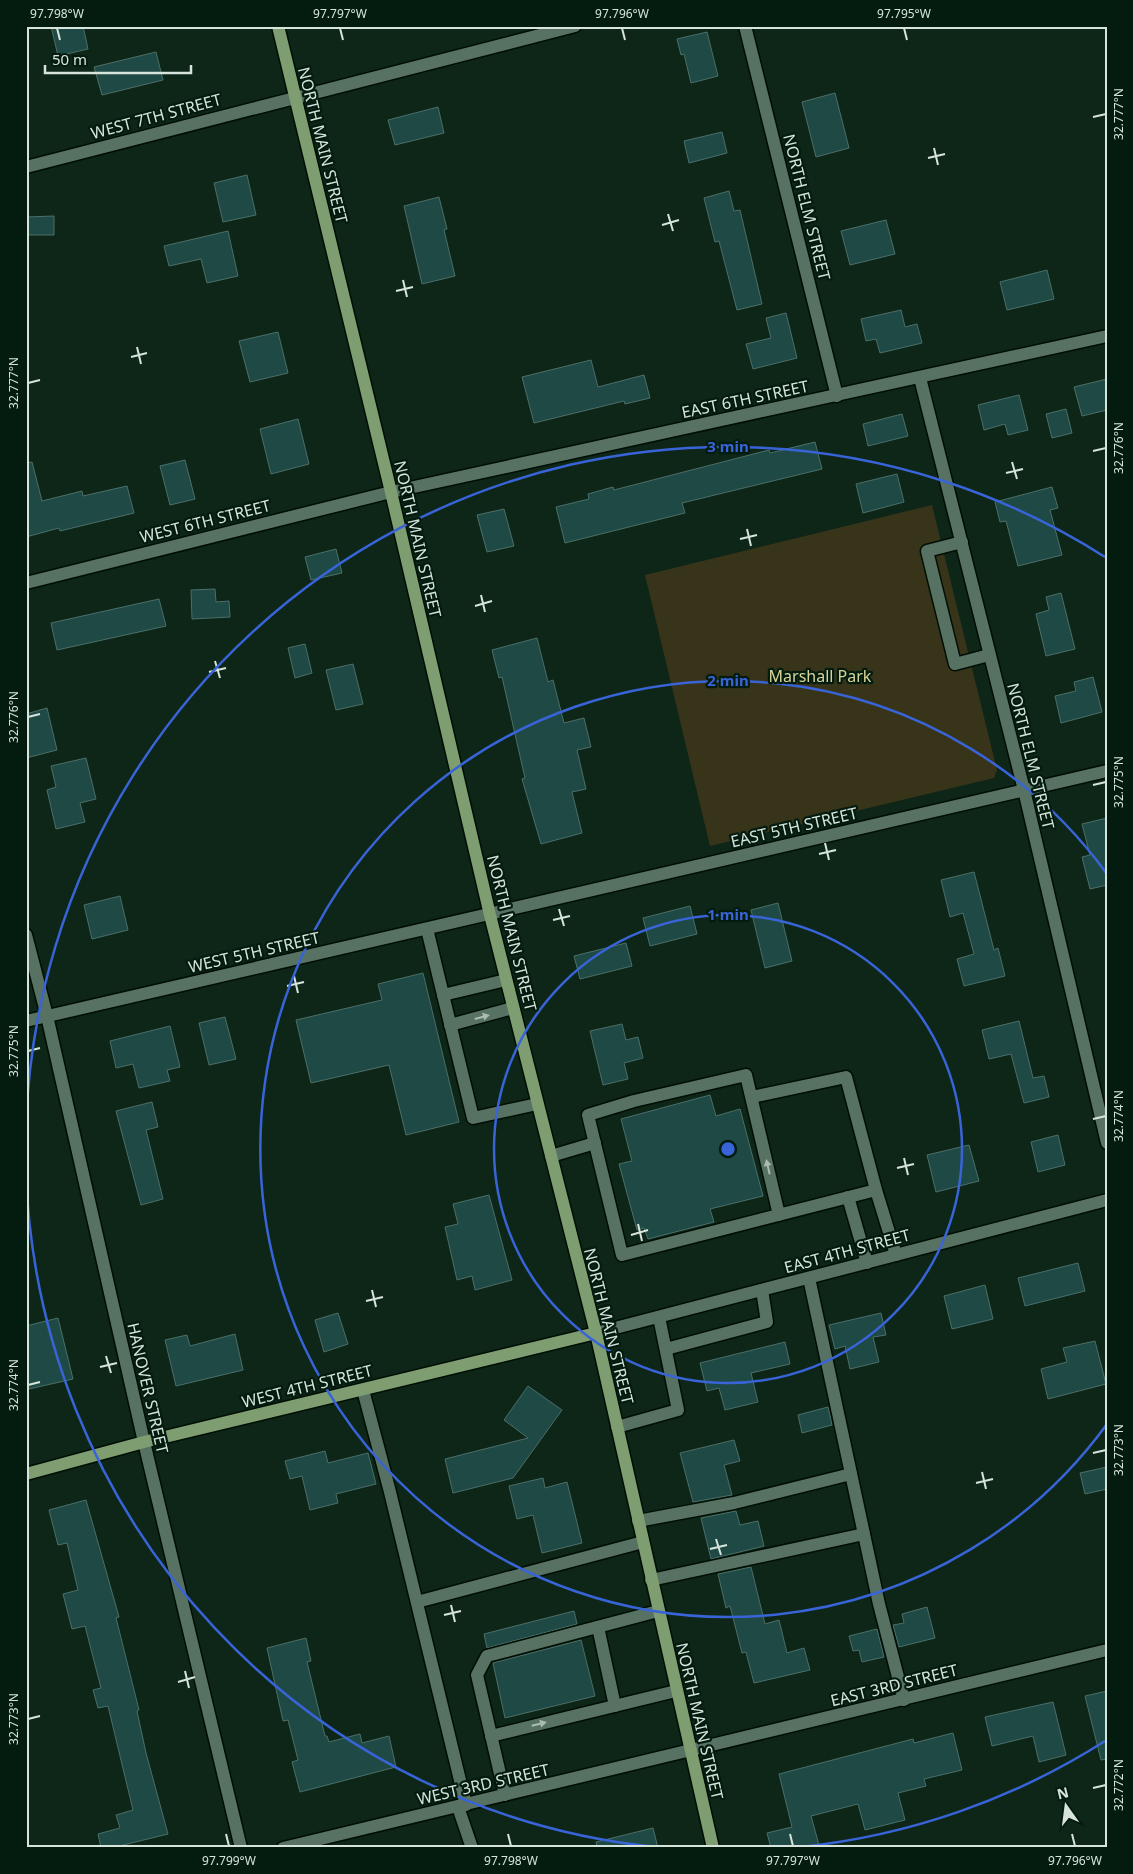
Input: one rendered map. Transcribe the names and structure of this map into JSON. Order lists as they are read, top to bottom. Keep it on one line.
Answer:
{"streets":{"main road":["NORTH MAIN STREET","WEST 4TH STREET"],"street":["WEST 7TH STREET","NORTH ELM STREET","EAST 6TH STREET","WEST 6TH STREET","EAST 5TH STREET","WEST 5TH STREET","EAST 4TH STREET","HANOVER STREET","EAST 3RD STREET","WEST 3RD STREET"]},"crossings":[["WEST 7TH STREET","NORTH MAIN STREET"],["NORTH MAIN STREET","EAST 6TH STREET"],["NORTH MAIN STREET","WEST 6TH STREET"],["NORTH MAIN STREET","EAST 5TH STREET"],["NORTH MAIN STREET","WEST 5TH STREET"],["NORTH MAIN STREET","EAST 4TH STREET"],["NORTH MAIN STREET","WEST 4TH STREET"],["NORTH MAIN STREET","EAST 3RD STREET"],["NORTH MAIN STREET","WEST 3RD STREET"],["NORTH ELM STREET","EAST 6TH STREET"],["NORTH ELM STREET","EAST 5TH STREET"],["EAST 6TH STREET","WEST 6TH STREET"],["EAST 5TH STREET","WEST 5TH STREET"],["WEST 5TH STREET","HANOVER STREET"],["EAST 4TH STREET","WEST 4TH STREET"],["WEST 4TH STREET","HANOVER STREET"],["EAST 3RD STREET","WEST 3RD STREET"]],"parks":["Marshall Park"],"scale_bar":"50 m","north":"top","coordinates":["97.798°W","97.797°W","97.796°W","97.795°W","32.777°N","32.776°N","32.775°N","32.774°N","32.773°N","32.772°N","97.799°W"],"rings":["3 min","2 min","1 min"]}
